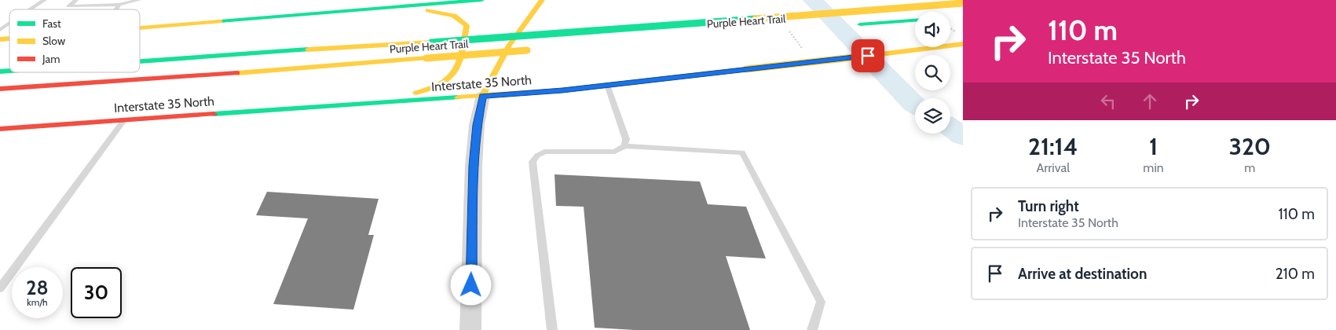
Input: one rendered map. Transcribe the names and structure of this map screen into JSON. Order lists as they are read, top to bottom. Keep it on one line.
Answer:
{"streets":{"main road":["Purple Heart Trail","Interstate 35 North"]},"legend":["Fast","Slow","Jam"],"page":{"turn":["110 m","Interstate 35 North"],"eta":["21:14","Arrival","1","min","320","m"],"list":[{"name":"Turn right","note":"Interstate 35 North","value":"110 m"},{"name":"Arrive at destination","value":"210 m"}],"speed":"28 km/h","limit":"30"}}
